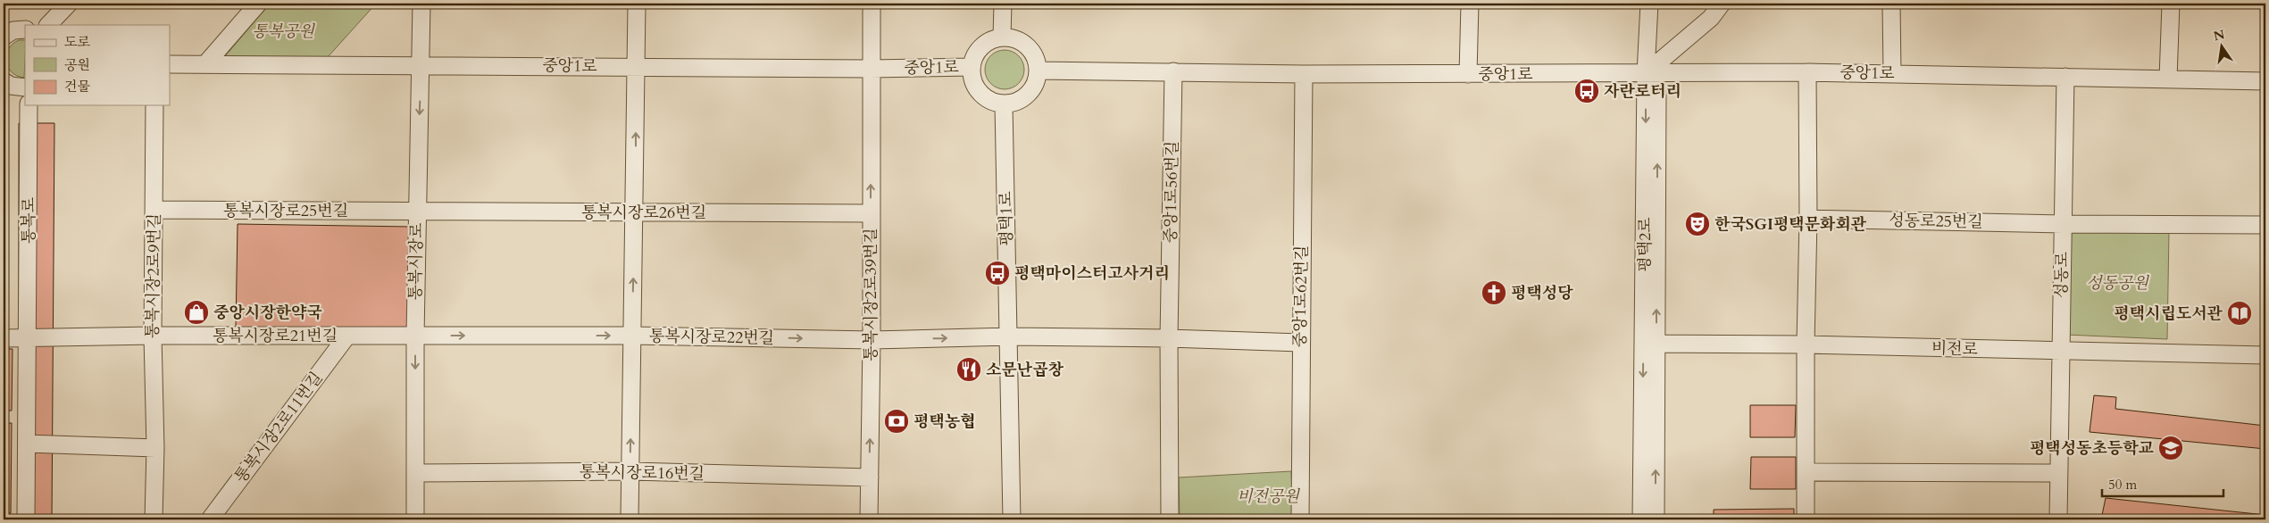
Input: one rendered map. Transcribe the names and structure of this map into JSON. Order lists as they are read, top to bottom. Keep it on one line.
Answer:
{"streets":{"street":["중앙1로","중앙1로56번길","통복시장로25번길","통복시장로26번길","평택1로","통복로","성동로25번길","평택2로","통복시장로","성동로","통복시장2로9번길","통복시장2로39번길","중앙1로62번길","통복시장로21번길","통복시장로22번길","비전로","통복시장2로11번길","통복시장로16번길"]},"crossings":[["중앙1로","중앙1로56번길"],["중앙1로","평택1로"],["중앙1로","평택2로"],["중앙1로","통복시장로"],["중앙1로","성동로"],["중앙1로","통복시장2로39번길"],["중앙1로","중앙1로62번길"],["통복시장로25번길","통복시장로26번길"],["통복시장로25번길","통복시장로"],["통복시장로25번길","통복시장2로9번길"],["통복시장로26번길","통복시장로"],["통복시장로26번길","통복시장2로39번길"],["평택1로","통복시장로22번길"],["통복로","통복시장로21번길"],["성동로25번길","성동로"],["평택2로","비전로"],["통복시장로","통복시장로21번길"],["통복시장로","통복시장로22번길"],["통복시장로","통복시장로16번길"],["성동로","비전로"],["통복시장2로9번길","통복시장로21번길"],["통복시장2로39번길","통복시장로22번길"],["통복시장2로39번길","통복시장로16번길"],["통복시장로21번길","통복시장로22번길"],["통복시장로21번길","통복시장2로11번길"]],"one_way":["통복시장로","통복시장2로39번길","통복시장로22번길"],"parks":["통복공원","성동공원","비전공원"],"places":{"bus stop":["자란로터리","평택마이스터고사거리"],"theatre":["한국SGI평택문화회관"],"church":["평택성당"],"shop":["중앙시장한약국"],"library":["평택시립도서관"],"restaurant":["소문난곱창"],"bank":["평택농협"],"school or university":["평택성동초등학교"]},"legend":["도로","공원","건물"],"scale_bar":"50 m","north":"top"}
